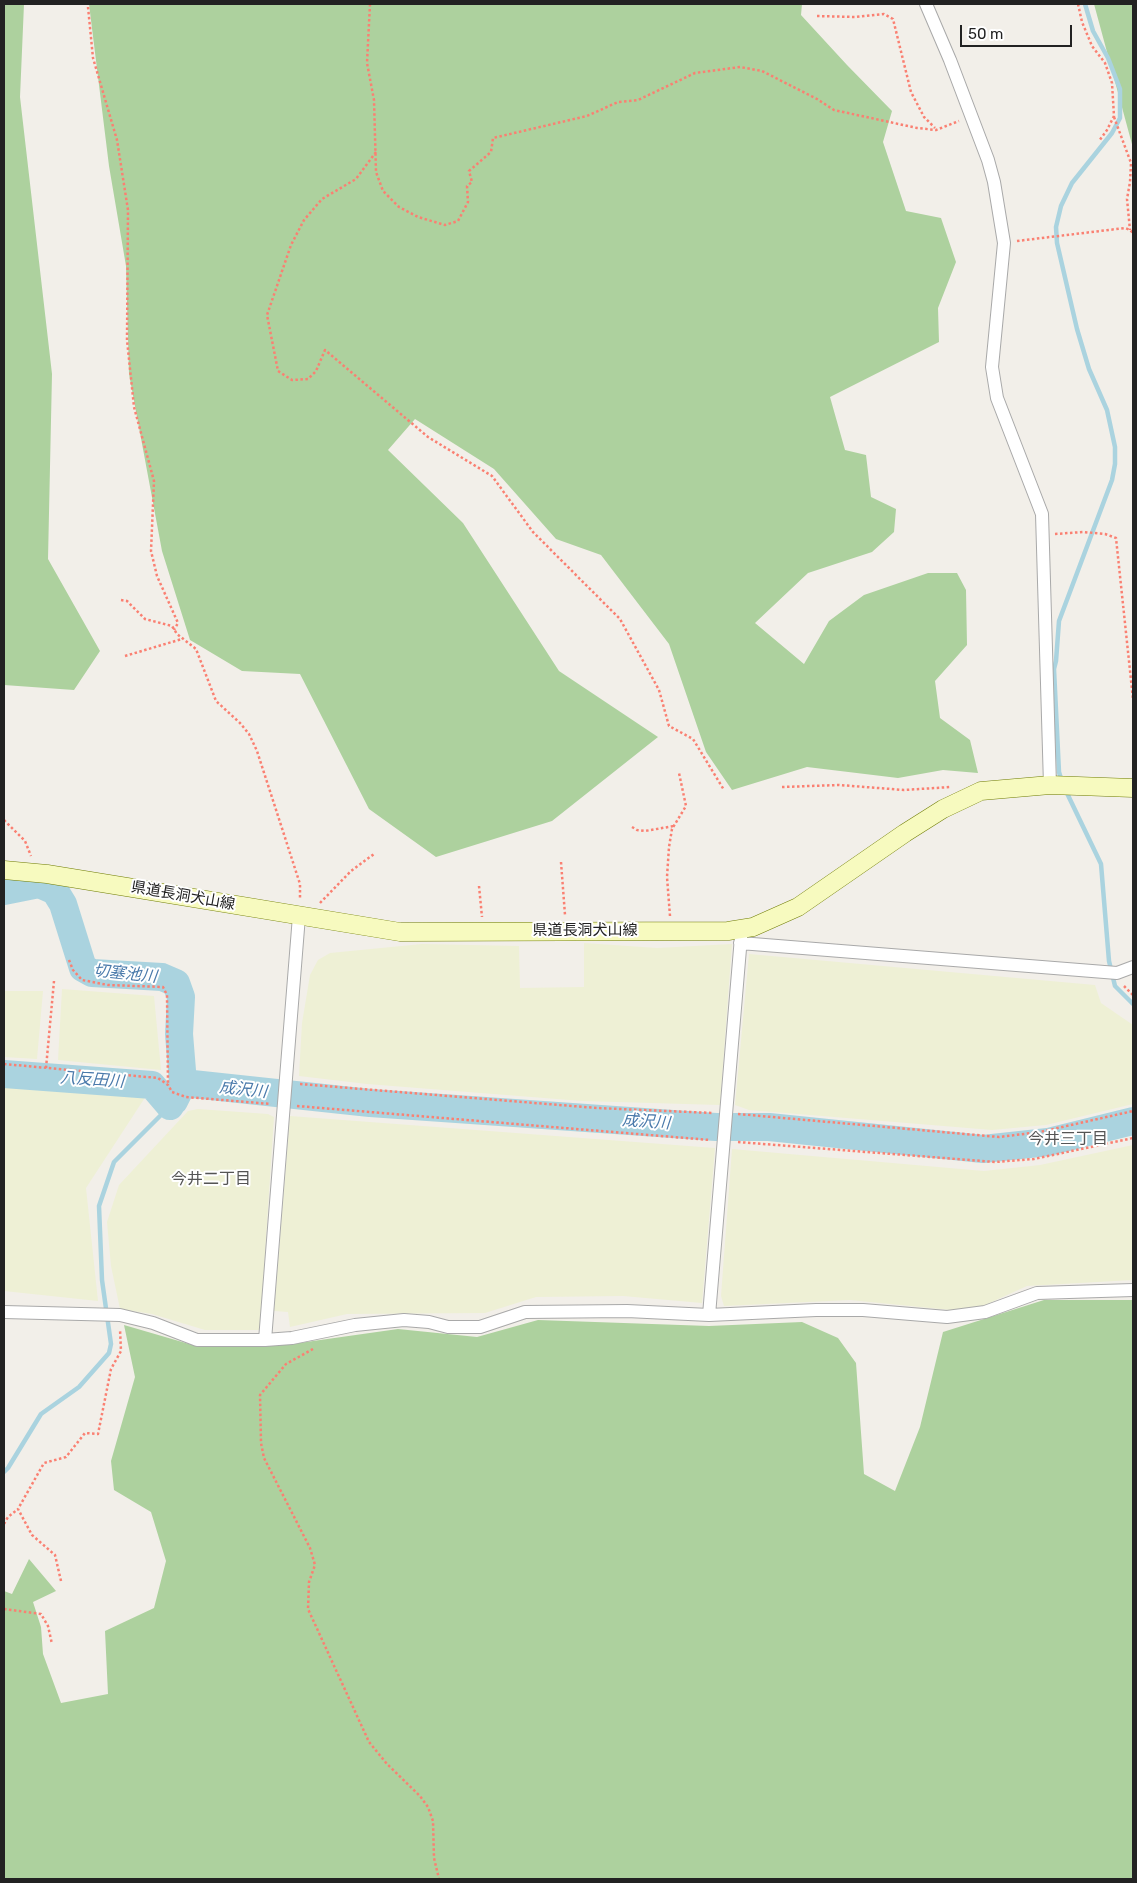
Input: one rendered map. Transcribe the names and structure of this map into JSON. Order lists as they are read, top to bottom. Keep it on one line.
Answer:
{"streets":{"main road":["県道長洞犬山線"]},"districts":["今井三丁目","今井二丁目"],"water":["切塞池川","八反田川","成沢川"],"scale_bar":"50 m"}
